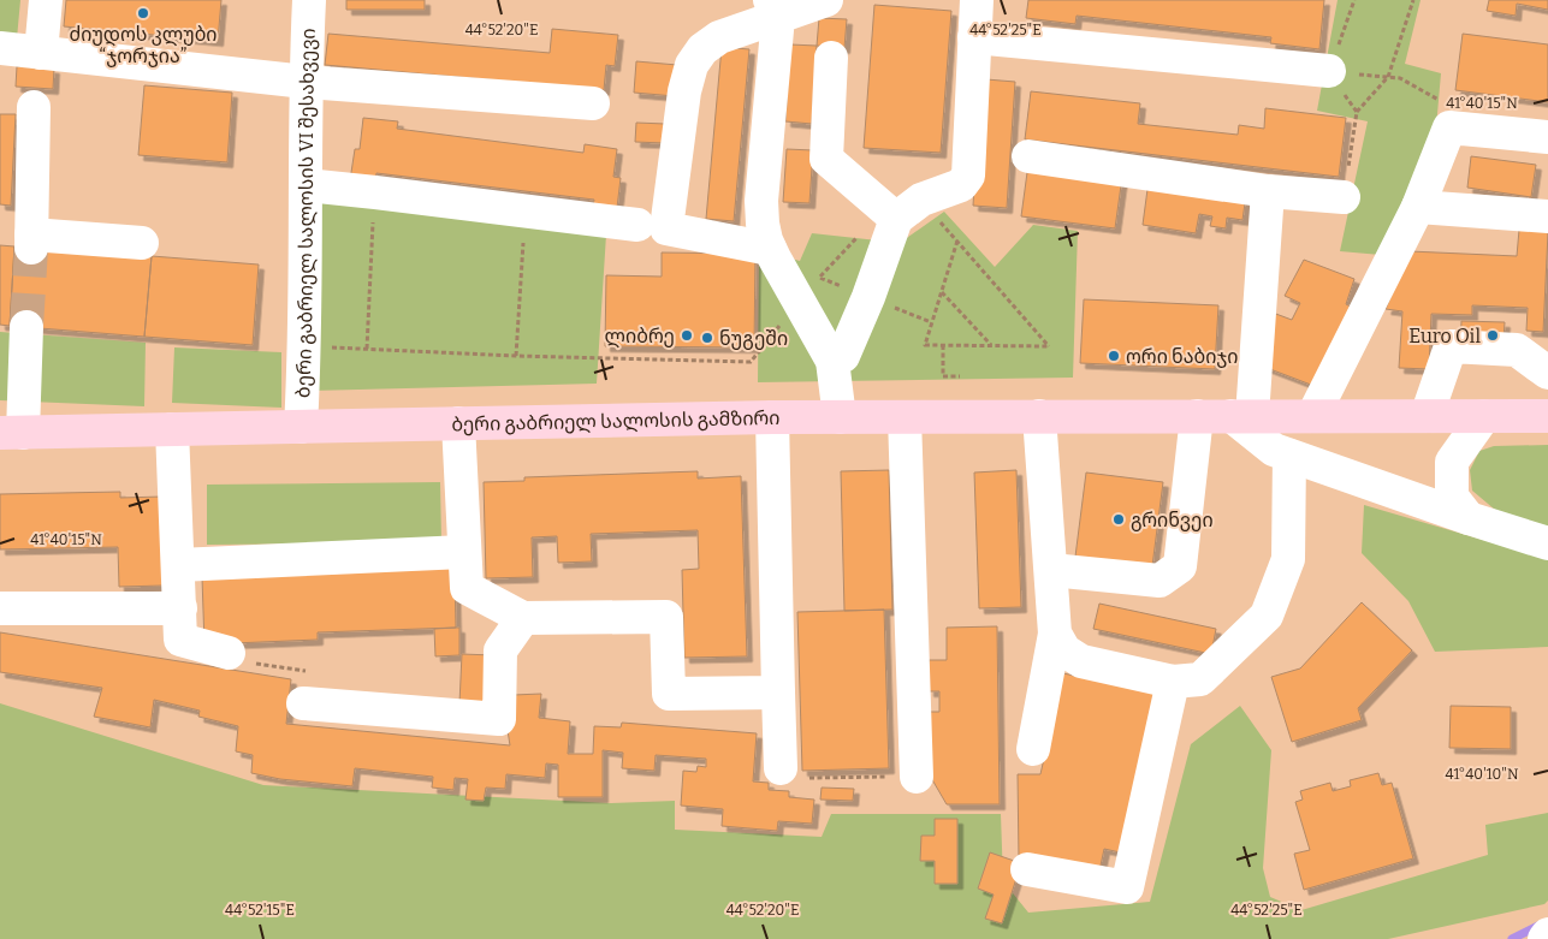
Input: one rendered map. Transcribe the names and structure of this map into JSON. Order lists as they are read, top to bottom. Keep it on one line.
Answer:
{"streets":{"main road":["ბერი გაბრიელ სალოსის გამზირი"],"street":["ბერი გაბრიელ სალოსის VI შესახვევი"]},"crossings":[["ბერი გაბრიელ სალოსის VI შესახვევი","ბერი გაბრიელ სალოსის გამზირი"]],"places":["ძიუდოს კლუბი “ჯორჯია”","ლიბრე","Euro Oil","ნუგეში","ორი ნაბიჯი","გრინვეი"],"coordinates":["44°52'20\"E","44°52'25\"E","41°40'15\"N","41°40'10\"N","44°52'15\"E"]}
